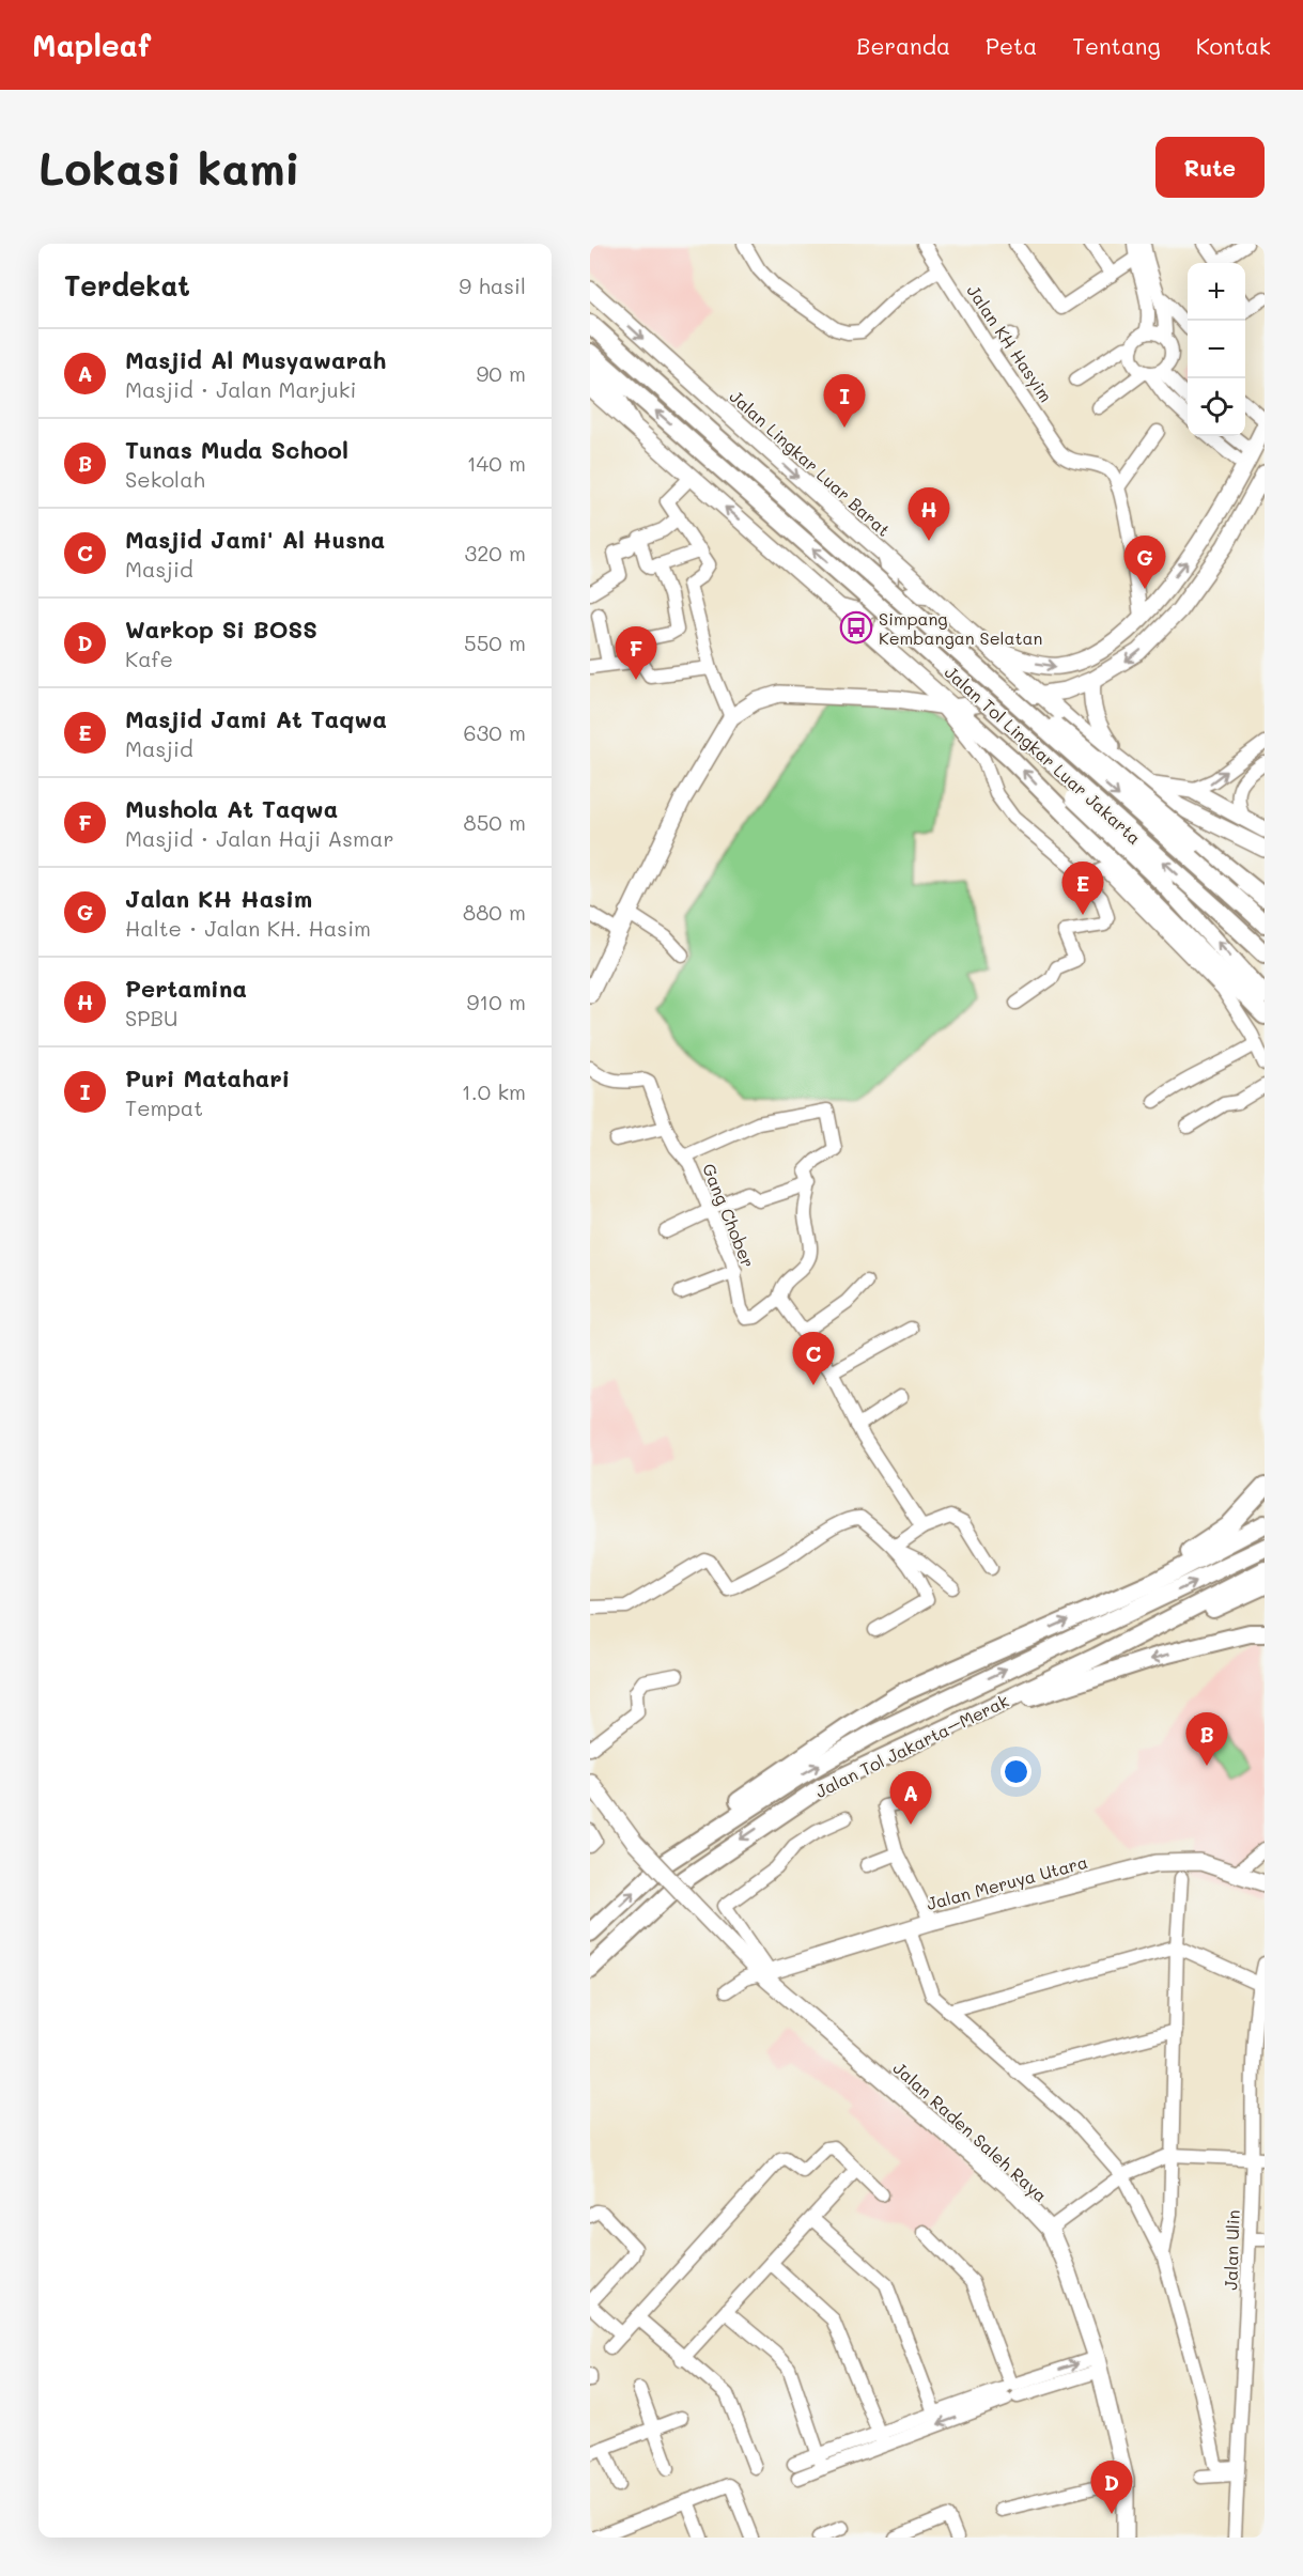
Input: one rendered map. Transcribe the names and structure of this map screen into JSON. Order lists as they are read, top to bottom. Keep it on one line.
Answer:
{"streets":{"highway":["Jalan Tol Lingkar Luar Jakarta","Jalan Tol Jakarta–Merak"],"main road":["Jalan Lingkar Luar Barat","Jalan Meruya Utara","Jalan Raden Saleh Raya"],"street":["Jalan KH Hasyim","Gang Chober","Jalan Ulin"]},"crossings":[["Jalan Meruya Utara","Jalan Raden Saleh Raya"]],"places":{"bus stop":["Simpang Kembangan Selatan"]},"page":{"header":"Mapleaf","nav":["Beranda","Peta","Tentang","Kontak"],"buttons":"Rute","title":"Lokasi kami","heading":["Terdekat","9 hasil"],"map_buttons":["+","−"],"list":[{"mark":"A","name":"Masjid Al Musyawarah","note":"Masjid · Jalan Marjuki","value":"90 m"},{"mark":"B","name":"Tunas Muda School","note":"Sekolah","value":"140 m"},{"mark":"C","name":"Masjid Jami' Al Husna","note":"Masjid","value":"320 m"},{"mark":"D","name":"Warkop Si BOSS","note":"Kafe","value":"550 m"},{"mark":"E","name":"Masjid Jami At Taqwa","note":"Masjid","value":"630 m"},{"mark":"F","name":"Mushola At Taqwa","note":"Masjid · Jalan Haji Asmar","value":"850 m"},{"mark":"G","name":"Jalan KH Hasim","note":"Halte · Jalan KH. Hasim","value":"880 m"},{"mark":"H","name":"Pertamina","note":"SPBU","value":"910 m"},{"mark":"I","name":"Puri Matahari","note":"Tempat","value":"1.0 km"}],"pins":["I","H","G","F","E","C","B","A","D"]}}
